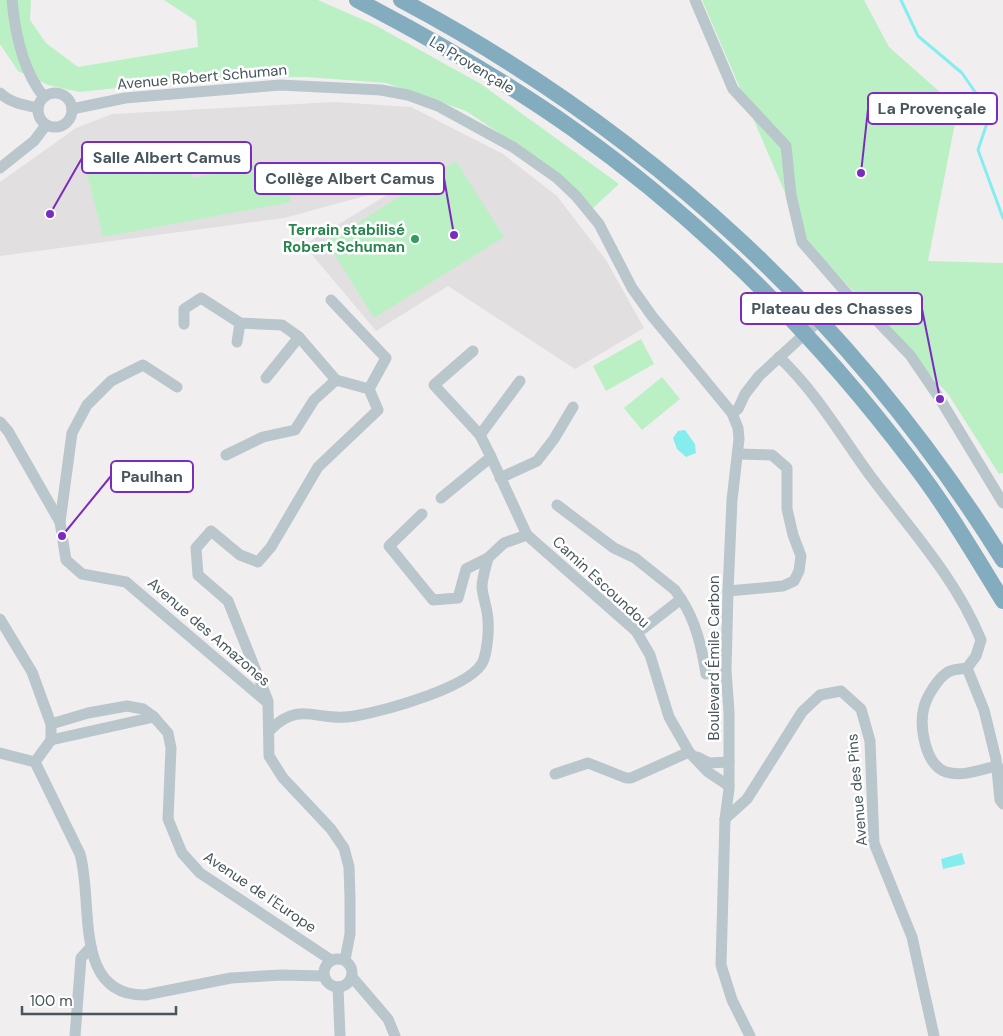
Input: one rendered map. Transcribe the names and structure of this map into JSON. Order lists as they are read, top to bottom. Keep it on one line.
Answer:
{"streets":{"highway":["La Provençale"],"street":["Avenue Robert Schuman","Camin Escoundou","Avenue des Amazones","Boulevard Émile Carbon","Avenue des Pins","Avenue de l'Europe"]},"crossings":[["Avenue Robert Schuman","Boulevard Émile Carbon"],["Camin Escoundou","Boulevard Émile Carbon"],["Avenue des Amazones","Avenue de l'Europe"],["Boulevard Émile Carbon","Avenue des Pins"]],"places":["La Provençale","Salle Albert Camus","Collège Albert Camus","Terrain stabilisé Robert Schuman","Plateau des Chasses","Paulhan"],"scale_bar":"100 m"}
